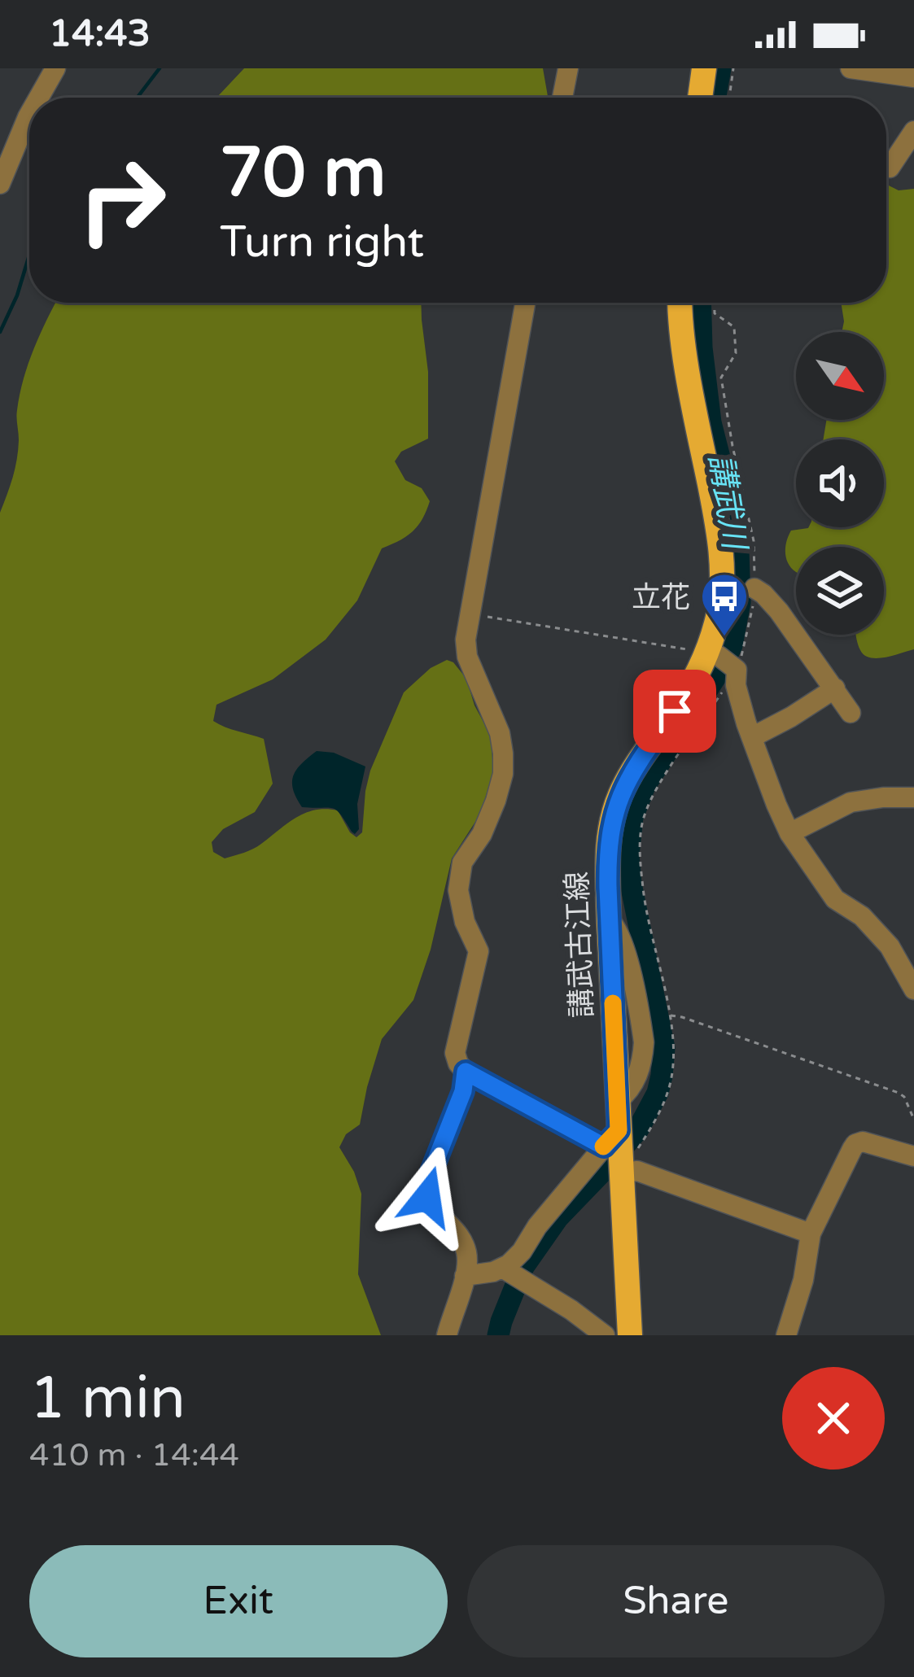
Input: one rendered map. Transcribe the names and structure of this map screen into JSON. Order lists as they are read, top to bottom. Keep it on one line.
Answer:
{"streets":{"main road":["講武古江線"]},"water":["講武川"],"places":{"bus stop":["立花"]},"north":"bottom right","page":{"status":"14:43","turn":["70 m","Turn right"],"heading":["1 min","410 m · 14:44"],"buttons":["Exit","Share"]}}
